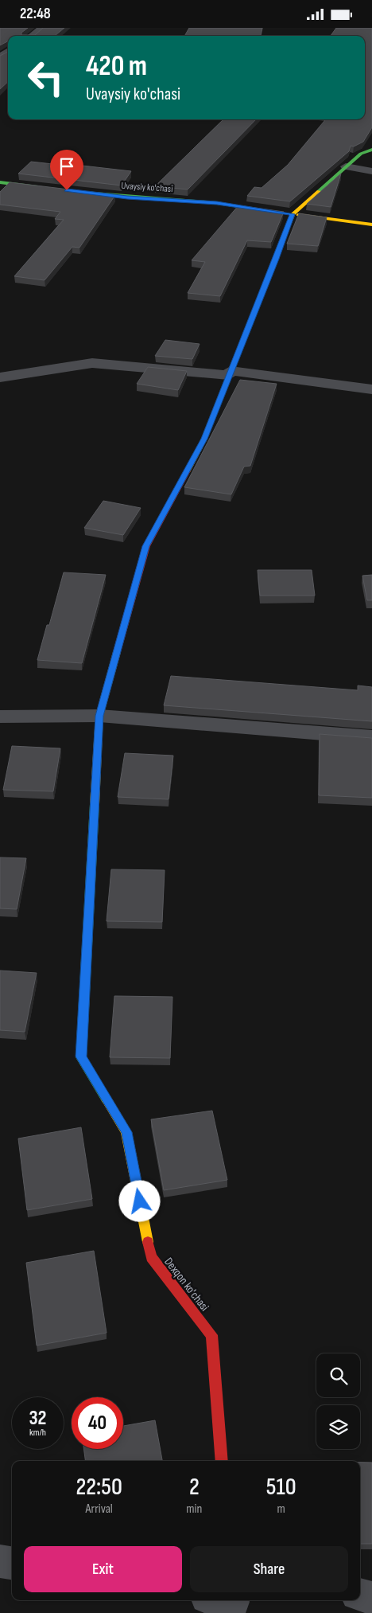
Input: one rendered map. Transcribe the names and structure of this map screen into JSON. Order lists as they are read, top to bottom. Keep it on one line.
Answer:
{"streets":{"street":["Uvaysiy ko'chasi","Dexqon ko'chasi"]},"crossings":[["Uvaysiy ko'chasi","Dexqon ko'chasi"]],"page":{"status":"22:48","turn":["420 m","Uvaysiy ko'chasi"],"speed":"32 km/h","limit":"40","eta":["22:50","Arrival","2","min","510","m"],"buttons":["Exit","Share"]}}
